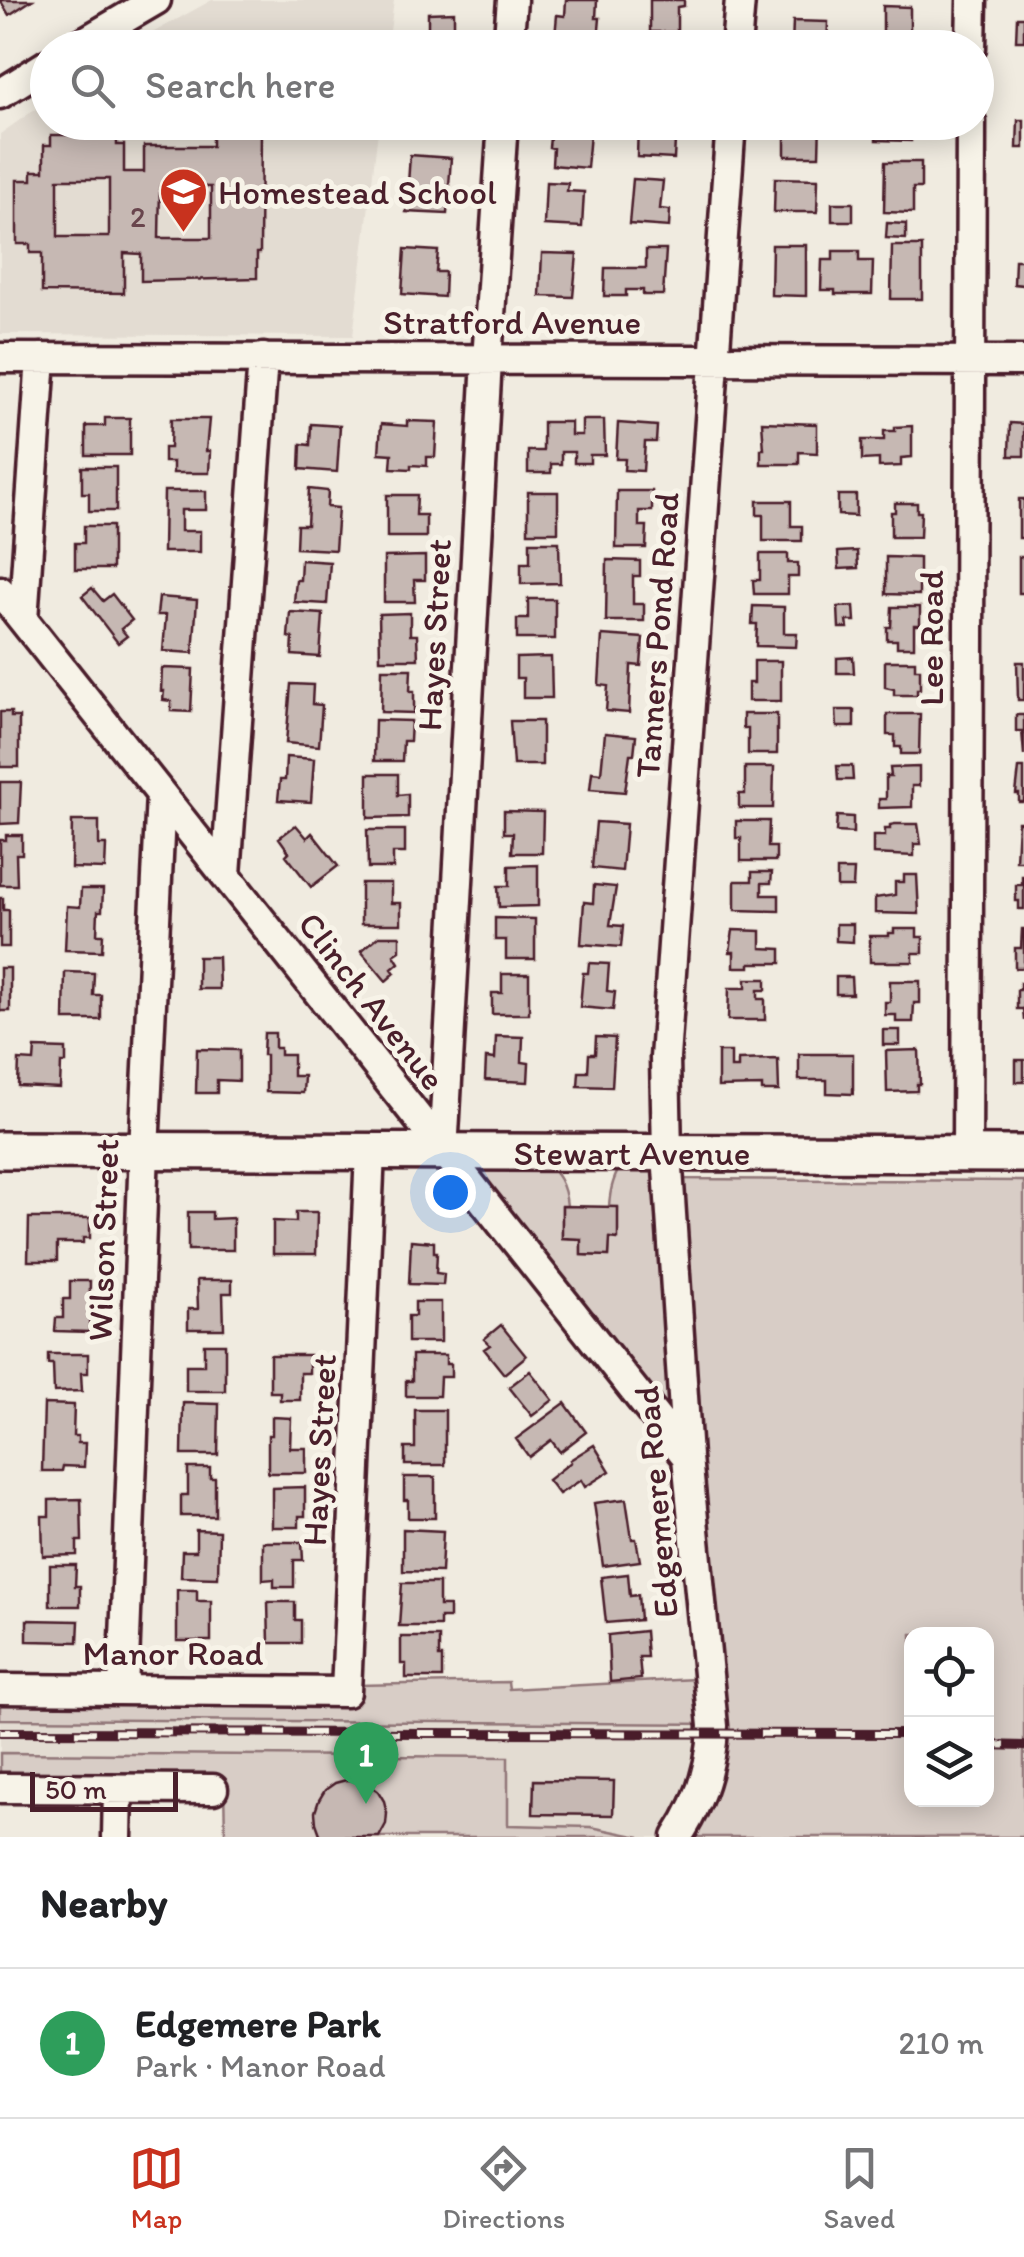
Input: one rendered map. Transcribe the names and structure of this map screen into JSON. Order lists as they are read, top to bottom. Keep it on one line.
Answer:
{"streets":{"main road":["Stewart Avenue"],"street":["Stratford Avenue","Hayes Street","Tanners Pond Road","Lee Road","Clinch Avenue","Wilson Street","Edgemere Road","Manor Road"]},"crossings":[["Stratford Avenue","Hayes Street"],["Stratford Avenue","Tanners Pond Road"],["Stratford Avenue","Lee Road"],["Hayes Street","Clinch Avenue"],["Hayes Street","Stewart Avenue"],["Hayes Street","Manor Road"],["Tanners Pond Road","Stewart Avenue"],["Tanners Pond Road","Edgemere Road"],["Lee Road","Stewart Avenue"],["Clinch Avenue","Stewart Avenue"],["Clinch Avenue","Wilson Street"],["Clinch Avenue","Edgemere Road"],["Stewart Avenue","Wilson Street"],["Stewart Avenue","Edgemere Road"],["Wilson Street","Manor Road"]],"places":{"school or university":["Homestead School"]},"house_numbers":["2"],"scale_bar":"50 m","page":{"search":"Search here","pins":"1","scale":"50 m","heading":"Nearby","list":[{"mark":"1","name":"Edgemere Park","note":"Park · Manor Road","value":"210 m"}],"nav":["Map","Directions","Saved"]}}
